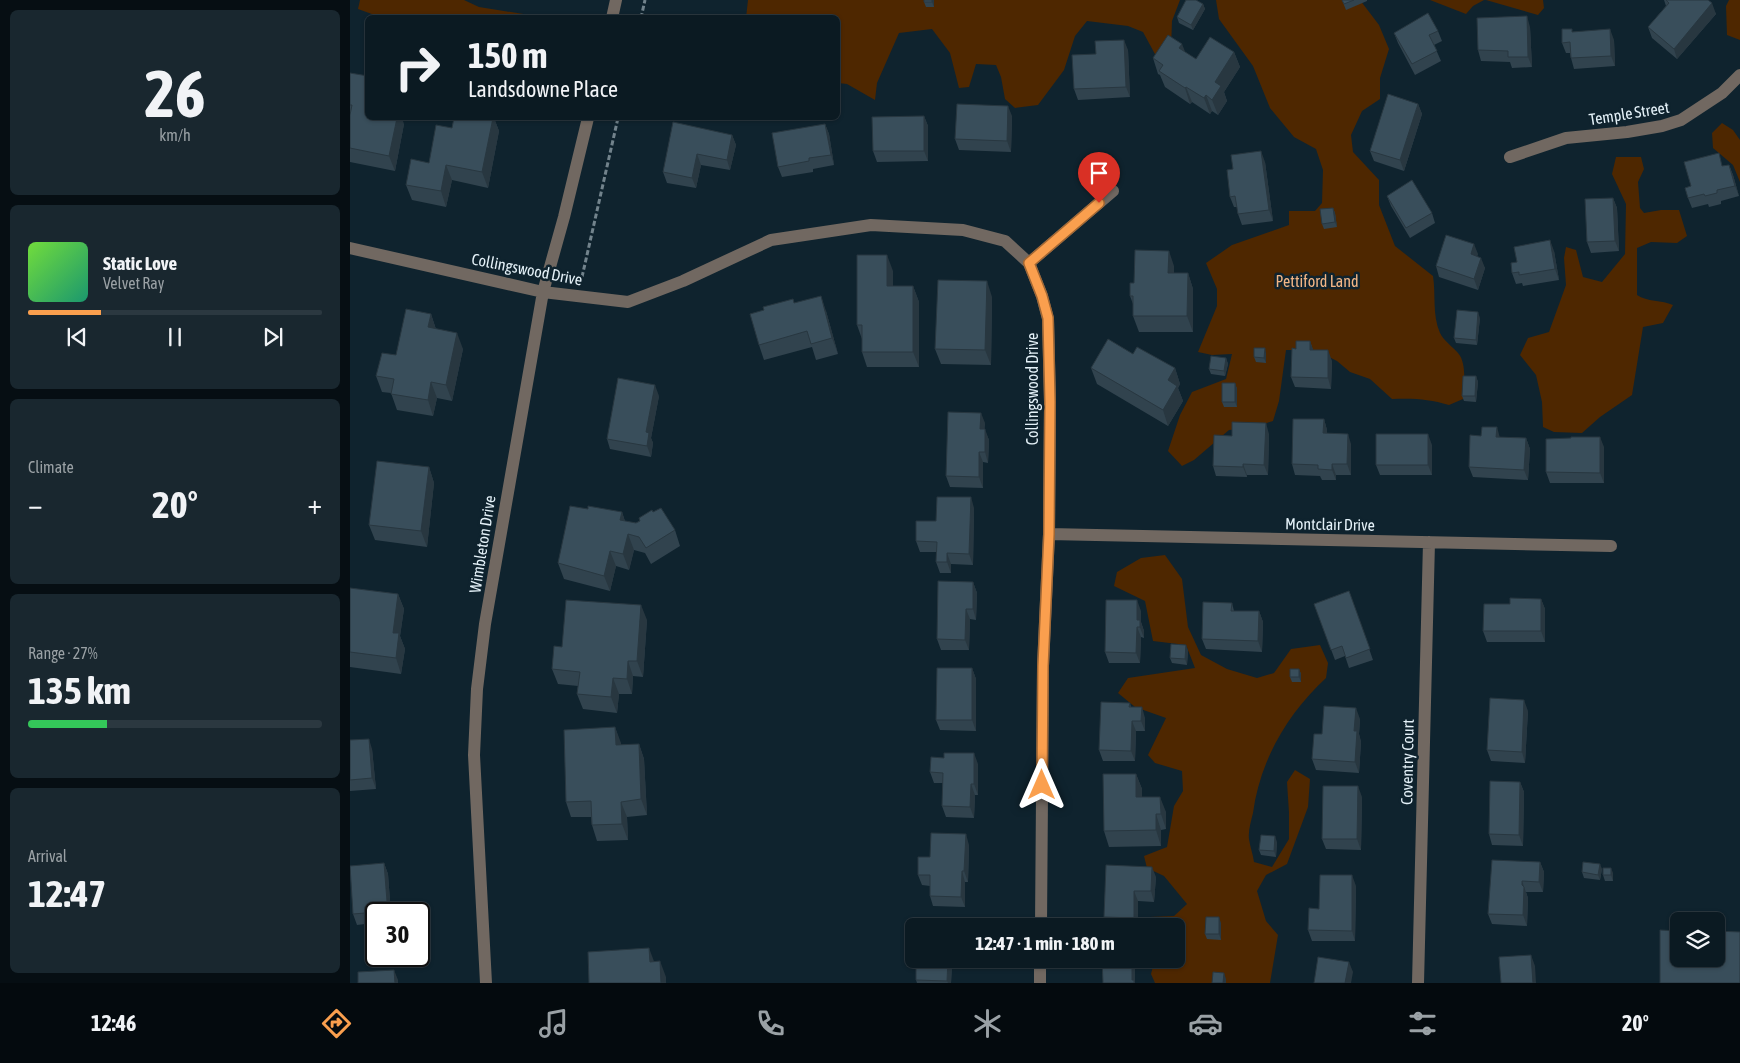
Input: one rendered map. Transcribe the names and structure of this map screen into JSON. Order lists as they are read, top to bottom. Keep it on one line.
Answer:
{"streets":{"street":["Temple Street","Collingswood Drive","Montclair Drive","Wimbleton Drive","Coventry Court"]},"crossings":[["Collingswood Drive","Montclair Drive"],["Collingswood Drive","Wimbleton Drive"],["Montclair Drive","Coventry Court"]],"parks":["Pettiford Land"],"page":{"tile":[["26","km/h"],"Climate",["Range · 27%","135 km"],["Arrival","12:47"]],"turn":["150 m","Landsdowne Place"],"song":["Static Love","Velvet Ray"],"heat":["−","20°","+"],"limit":"30","trip":"12:47 · 1 min · 180 m","tabs":["12:46","20°"]}}
